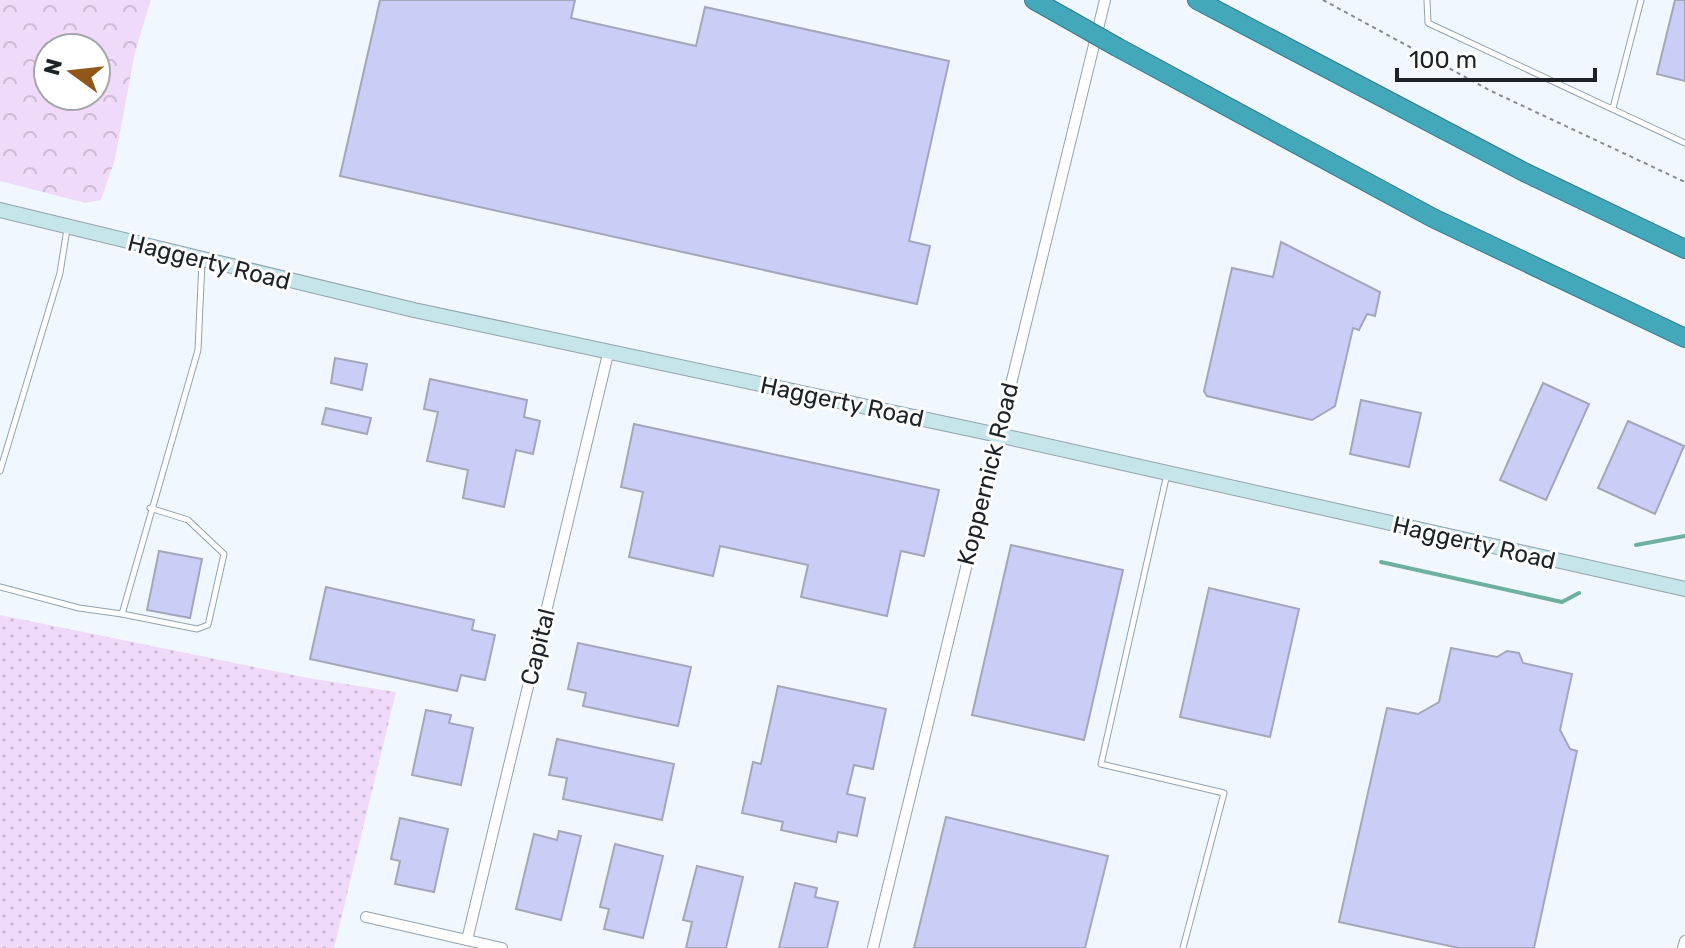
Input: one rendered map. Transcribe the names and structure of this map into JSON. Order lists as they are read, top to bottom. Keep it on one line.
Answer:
{"streets":{"main road":["Haggerty Road"],"street":["Koppernick Road","Capital"]},"crossings":[["Haggerty Road","Koppernick Road"],["Haggerty Road","Capital"]],"scale_bar":"100 m","north":"left"}
